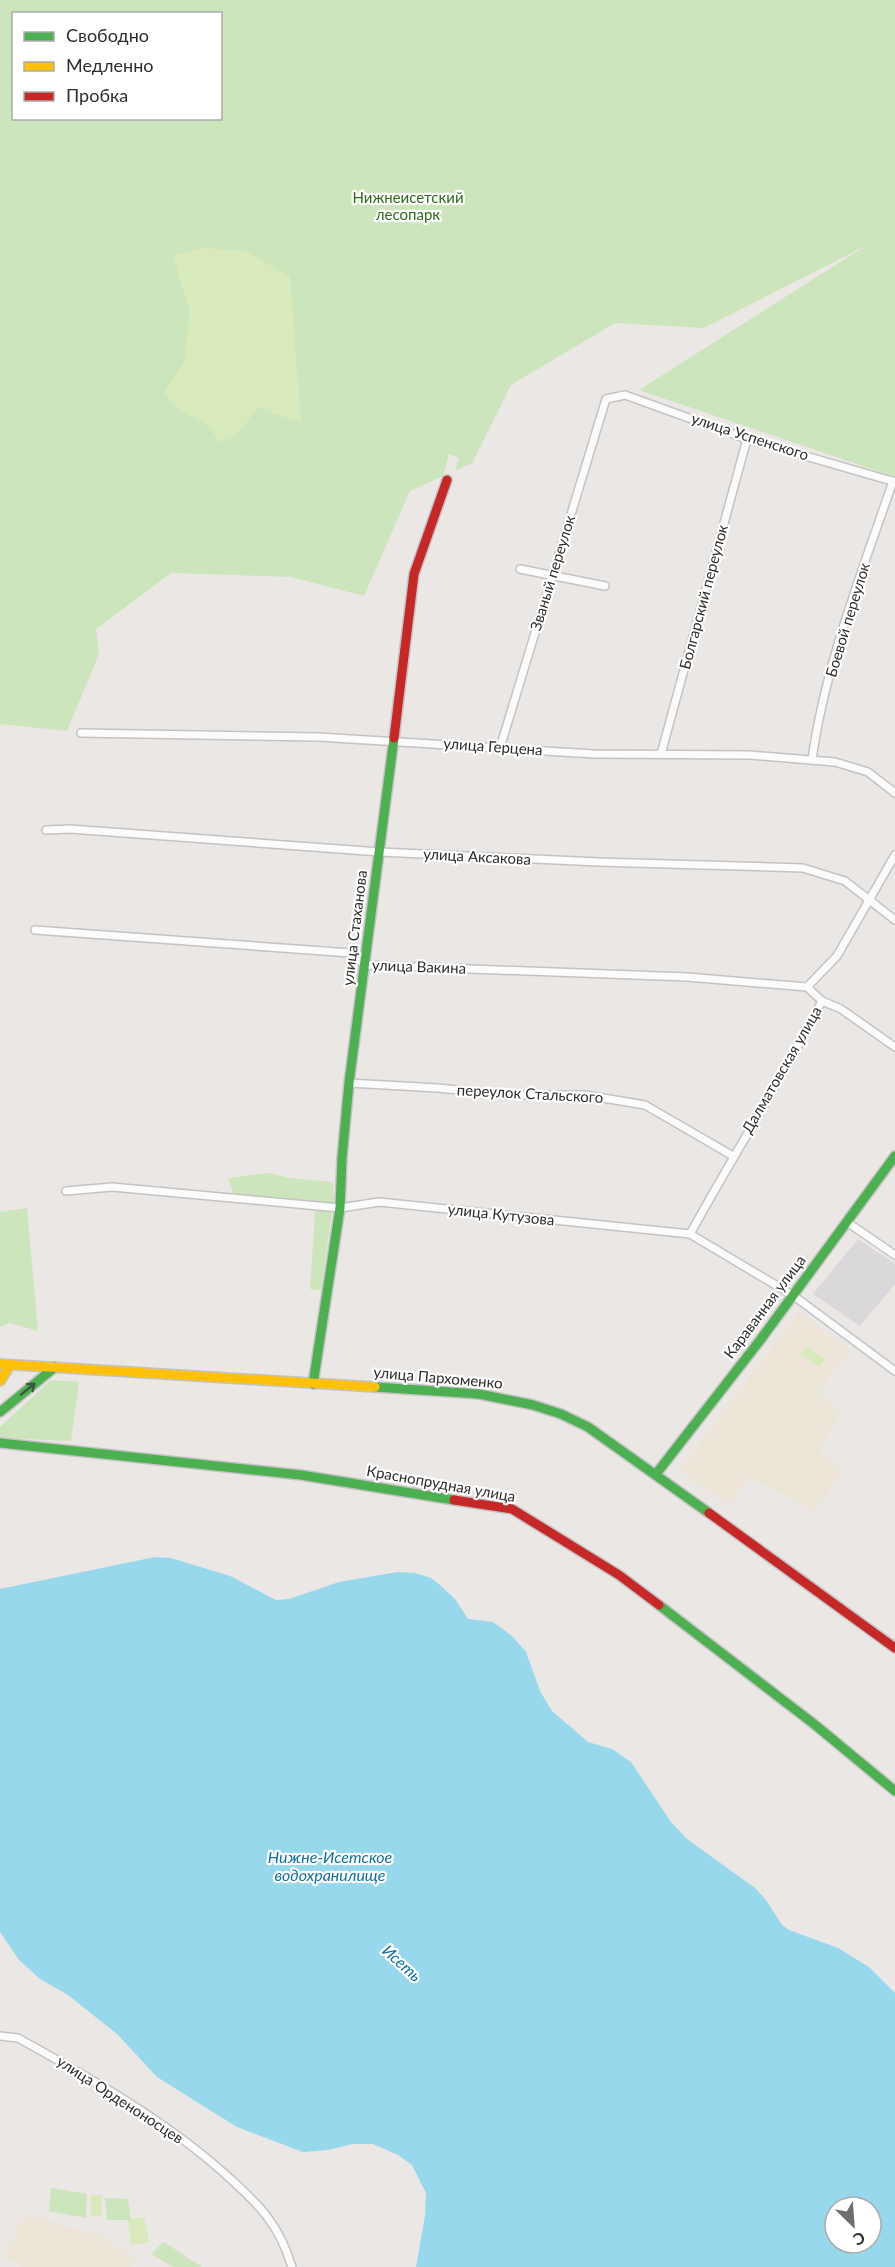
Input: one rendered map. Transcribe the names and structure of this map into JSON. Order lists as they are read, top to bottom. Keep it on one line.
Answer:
{"streets":{"street":["улица Успенского","Званый переулок","Болгарский переулок","Боевой переулок","улица Герцена","улица Аксакова","улица Стаханова","улица Вакина","Далматовская улица","переулок Стальского","улица Кутузова","Караванная улица","улица Пархоменко","Краснопрудная улица","улица Орденоносцев"]},"crossings":[["улица Успенского","Званый переулок"],["улица Успенского","Болгарский переулок"],["улица Успенского","Боевой переулок"],["Званый переулок","улица Герцена"],["Болгарский переулок","улица Герцена"],["Боевой переулок","улица Герцена"],["улица Герцена","улица Стаханова"],["улица Аксакова","улица Стаханова"],["улица Аксакова","Далматовская улица"],["улица Стаханова","улица Вакина"],["улица Стаханова","переулок Стальского"],["улица Стаханова","улица Кутузова"],["улица Стаханова","улица Пархоменко"],["улица Вакина","Далматовская улица"],["Далматовская улица","переулок Стальского"],["Далматовская улица","улица Кутузова"],["улица Кутузова","Караванная улица"],["Караванная улица","улица Пархоменко"]],"water":["Нижне-Исетское водохранилище","Исеть"],"parks":["Нижнеисетский лесопарк"],"legend":["Свободно","Медленно","Пробка"],"north":"bottom right"}
